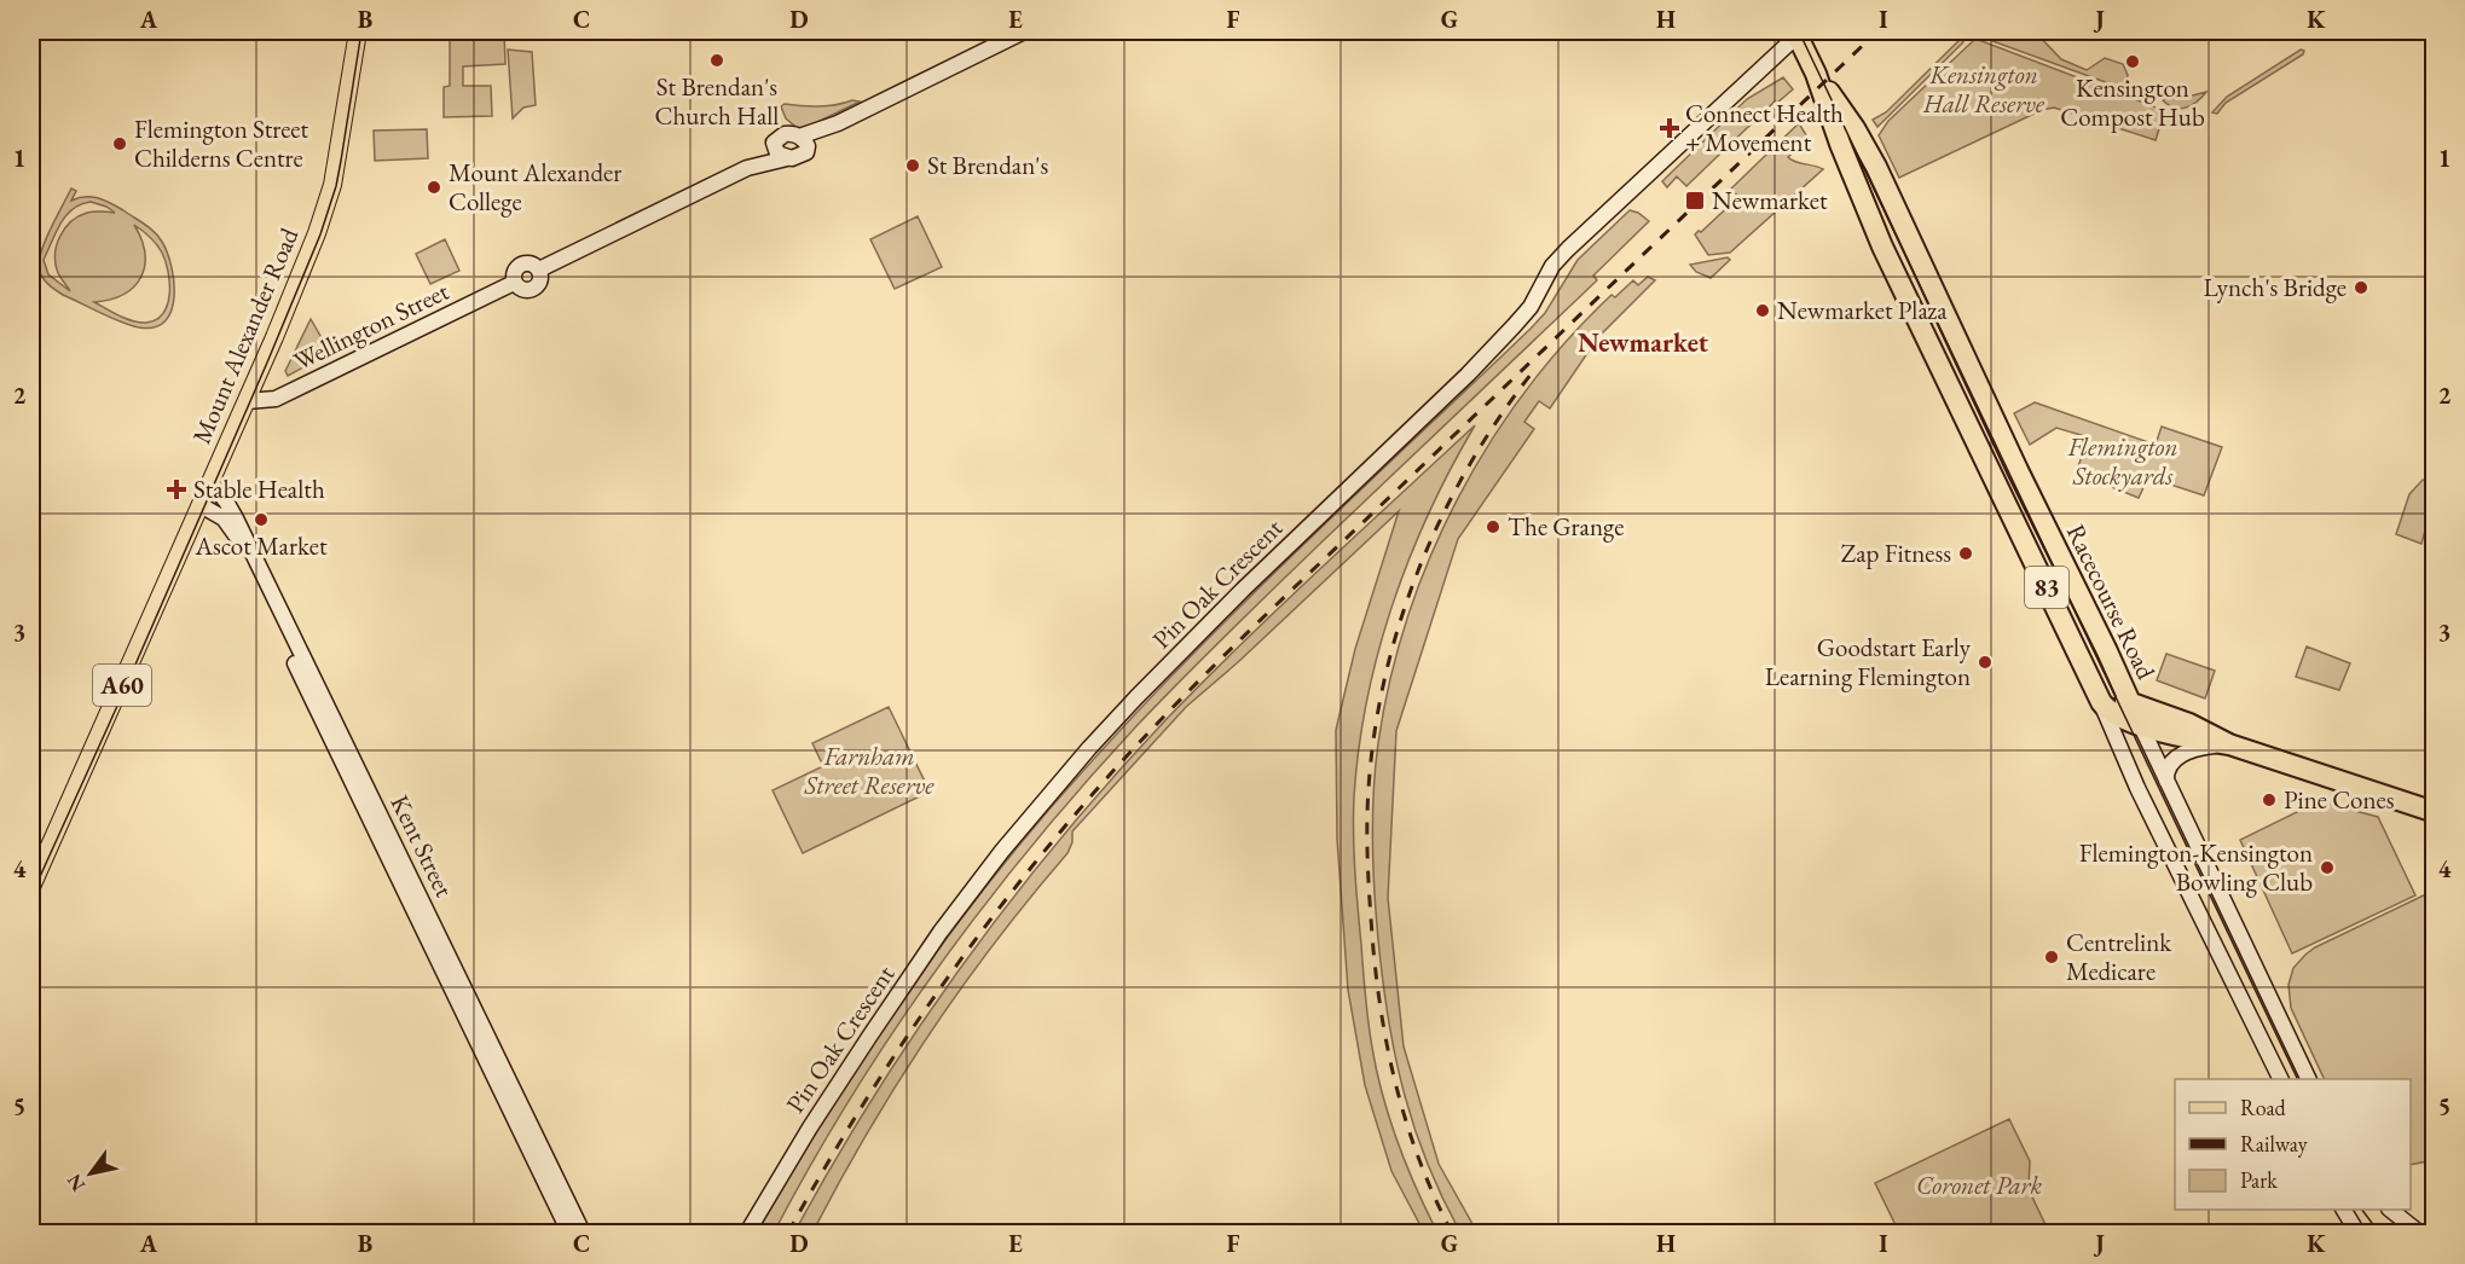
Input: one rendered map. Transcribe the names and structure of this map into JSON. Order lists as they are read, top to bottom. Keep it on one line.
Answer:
{"streets":{"highway":["83","Racecourse Road"],"main road":["Mount Alexander Road","A60"],"street":["Wellington Street","Pin Oak Crescent","Kent Street"]},"crossings":[["Wellington Street","Mount Alexander Road"],["Mount Alexander Road","Kent Street"],["Pin Oak Crescent","Racecourse Road"]],"districts":["Newmarket"],"parks":["Kensington Hall Reserve","Flemington Stockyards","Farnham Street Reserve","Coronet Park"],"places":{"other":["St Brendan's Church Hall","Kensington Compost Hub","Flemington Street Childerns Centre","St Brendan's","Mount Alexander College","Lynch's Bridge","Newmarket Plaza","Ascot Market","The Grange","Zap Fitness","Goodstart Early Learning Flemington","Pine Cones","Flemington-Kensington Bowling Club","Centrelink Medicare"],"health":["Connect Health + Movement","Stable Health"],"transit":["Newmarket"]},"legend":["Road","Railway","Park"],"north":"bottom left","grid":{"columns":["A","B","C","D","E","F","G","H","I","J","K"],"rows":["1","2","3","4","5"]}}
